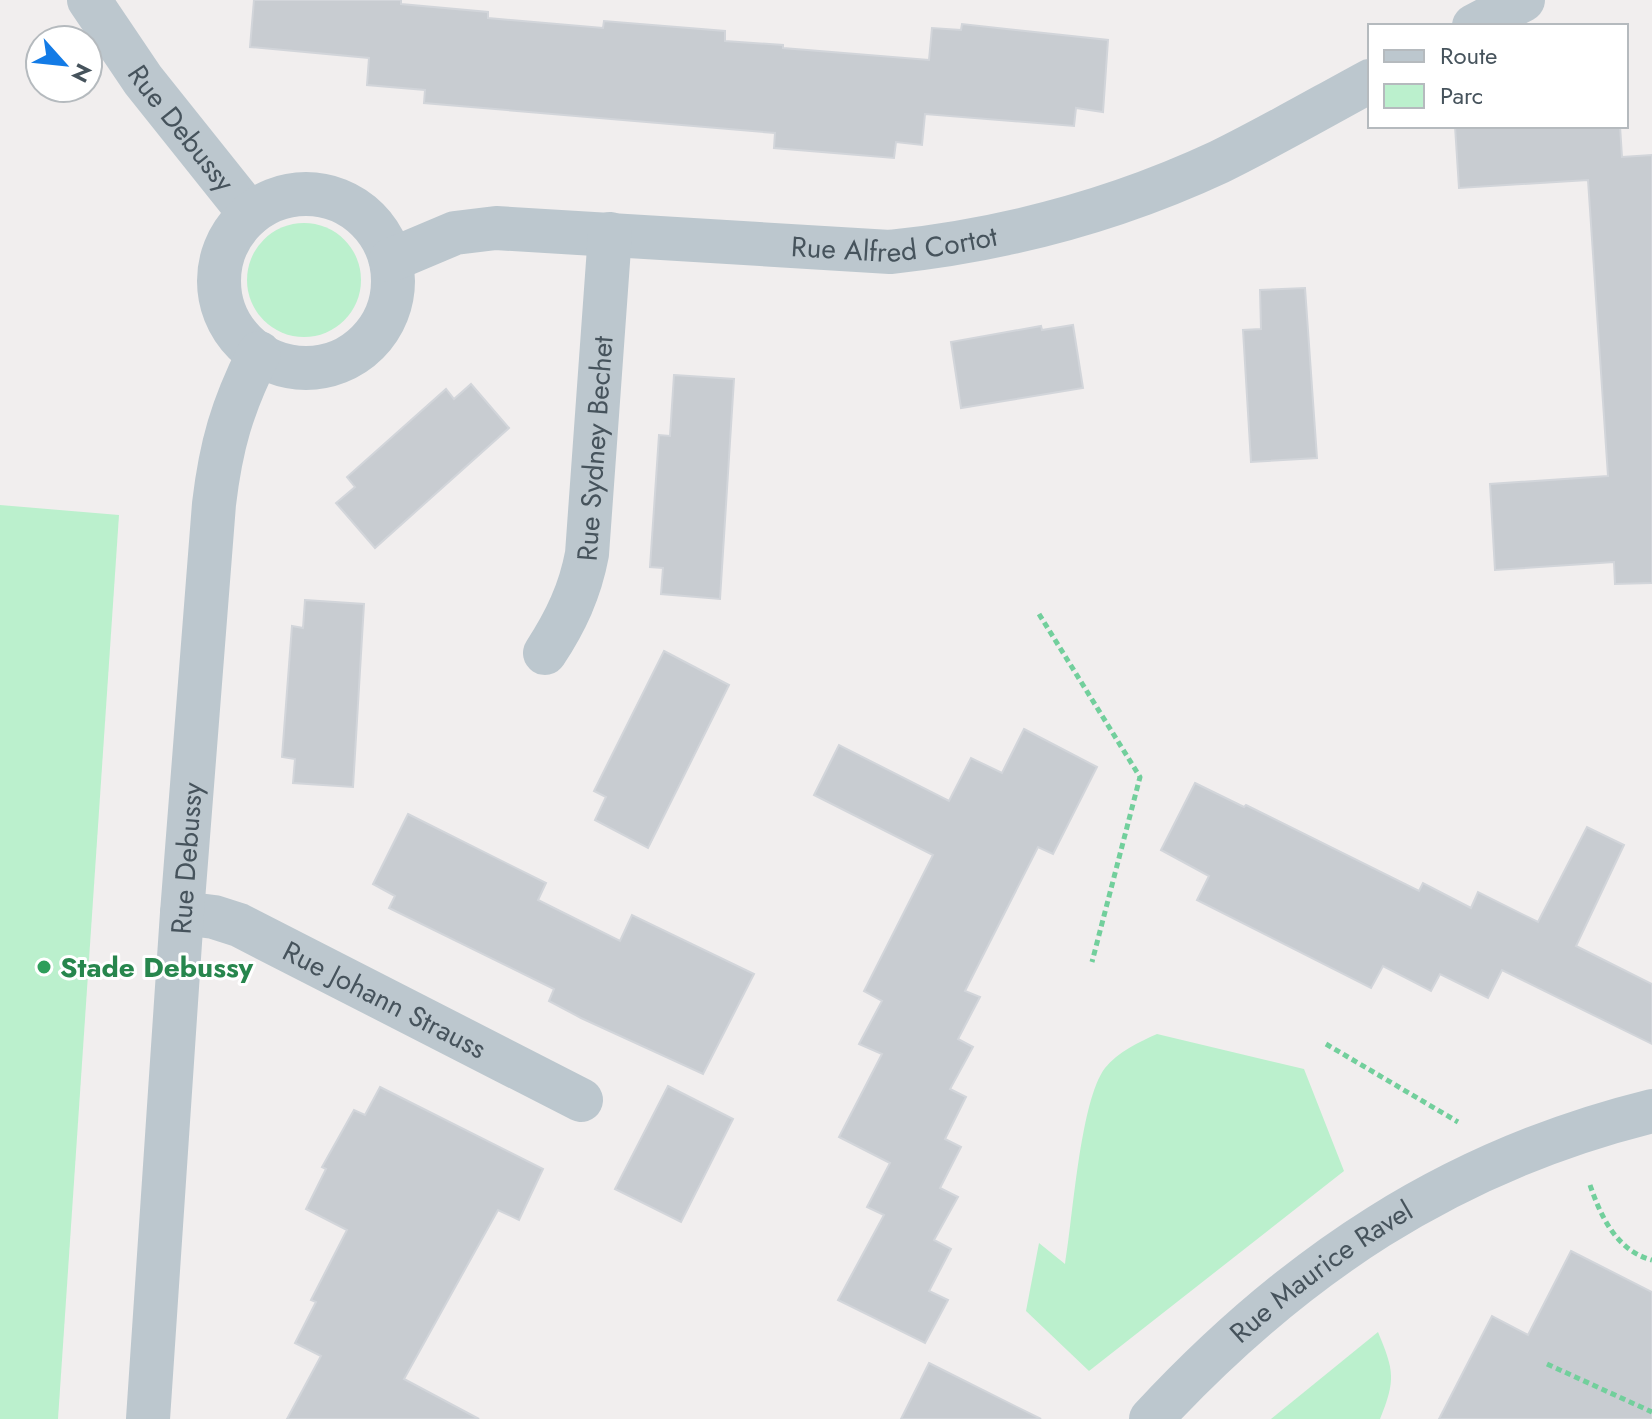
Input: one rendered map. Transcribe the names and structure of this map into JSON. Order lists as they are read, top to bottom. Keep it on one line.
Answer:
{"streets":{"street":["Rue Debussy","Rue Alfred Cortot","Rue Sydney Bechet","Rue Johann Strauss","Rue Maurice Ravel"]},"crossings":[["Rue Debussy","Rue Alfred Cortot"],["Rue Debussy","Rue Johann Strauss"],["Rue Alfred Cortot","Rue Sydney Bechet"]],"places":["Stade Debussy"],"legend":["Route","Parc"],"north":"bottom right"}
